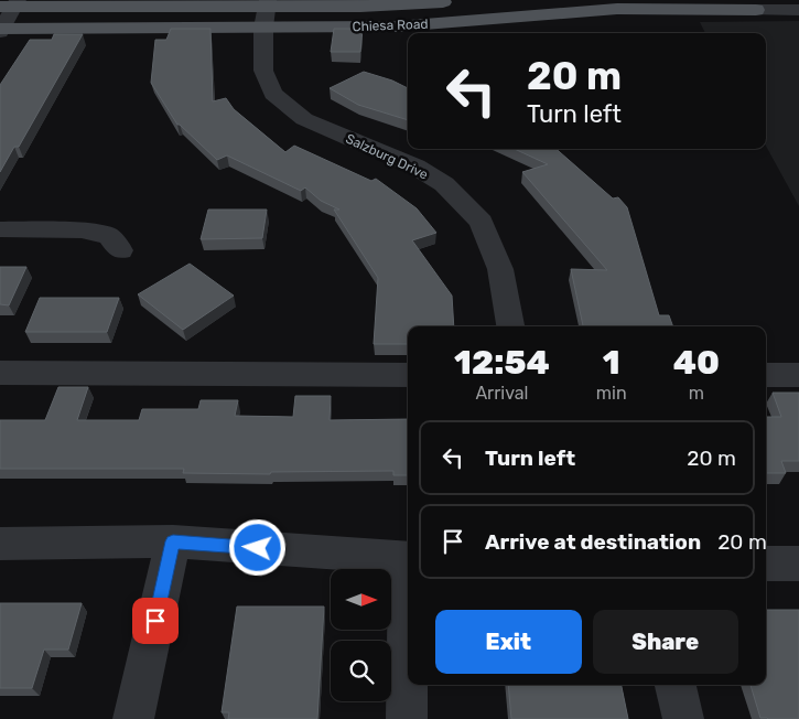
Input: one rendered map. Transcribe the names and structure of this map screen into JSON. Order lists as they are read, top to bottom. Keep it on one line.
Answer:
{"streets":{"main road":["Chiesa Road"],"street":["Salzburg Drive"]},"crossings":[["Chiesa Road","Salzburg Drive"]],"north":"right","page":{"turn":["20 m","Turn left"],"eta":["12:54","Arrival","1","min","40","m"],"list":[{"name":"Turn left","value":"20 m"},{"name":"Arrive at destination","value":"20 m"}],"buttons":["Exit","Share"]}}
